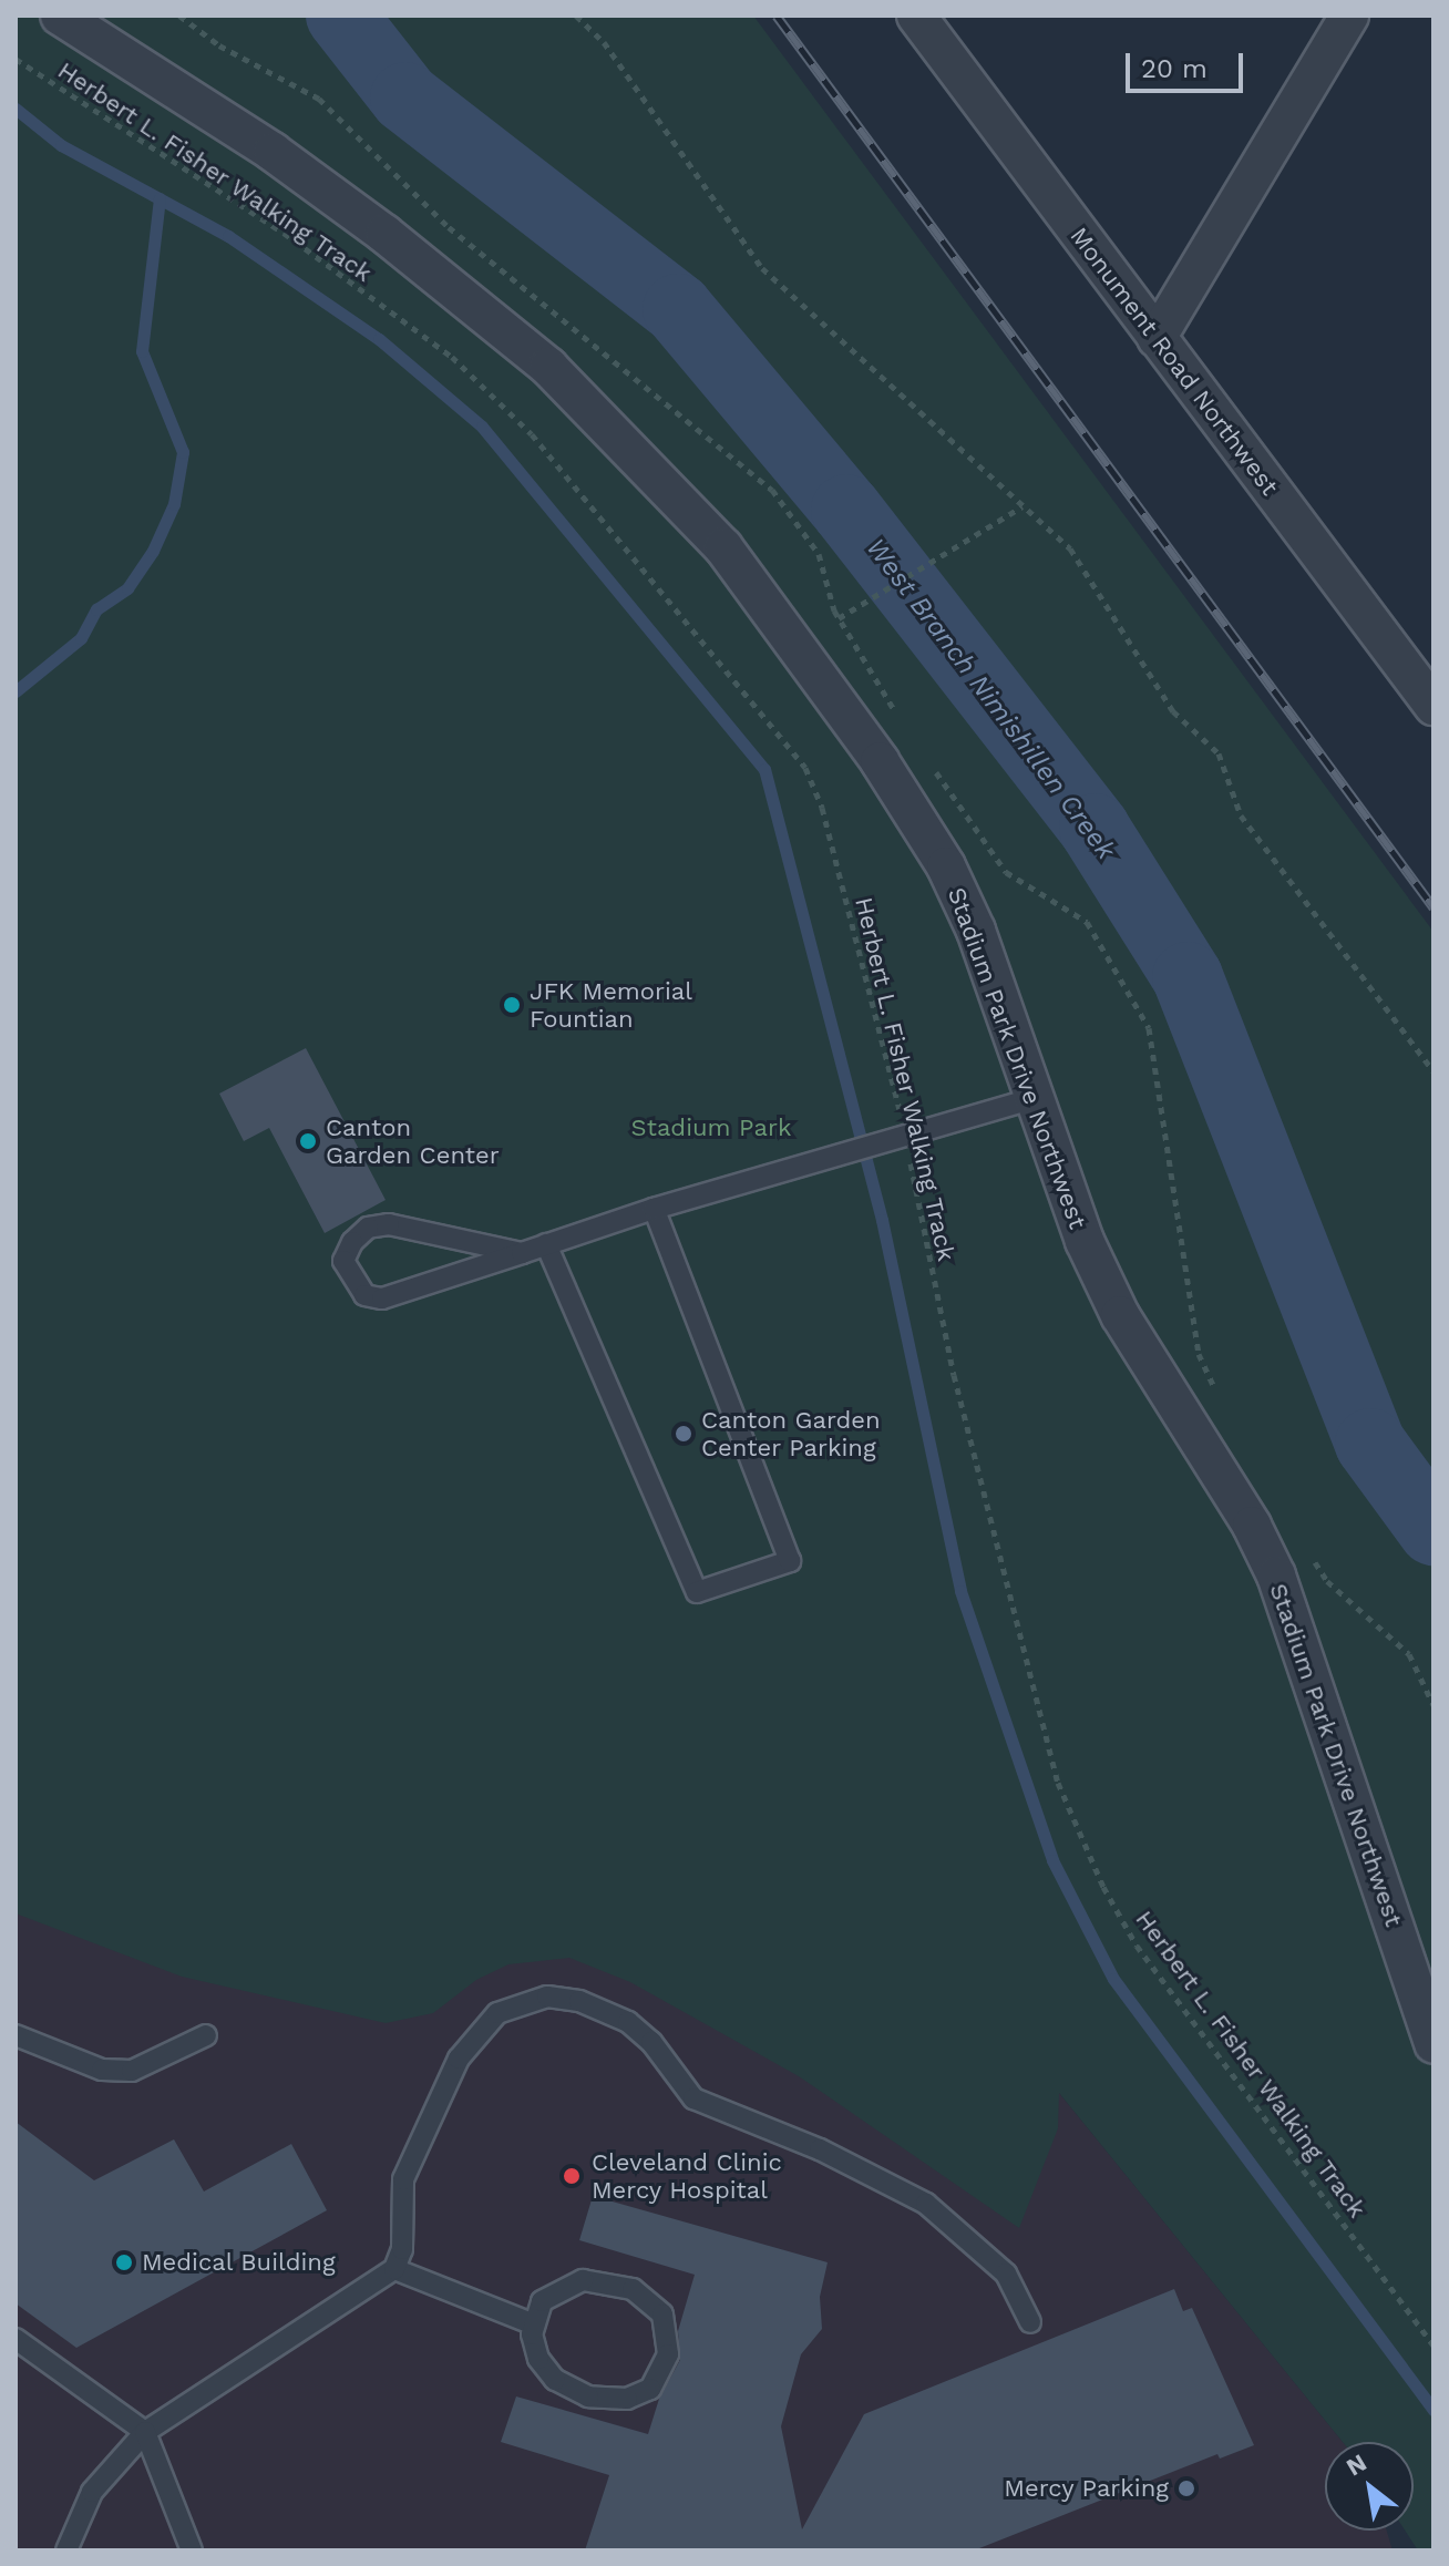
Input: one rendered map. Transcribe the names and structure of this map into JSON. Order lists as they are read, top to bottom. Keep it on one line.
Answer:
{"streets":{"street":["Monument Road Northwest","Stadium Park Drive Northwest"],"path":["Herbert L. Fisher Walking Track"]},"water":["West Branch Nimishillen Creek"],"parks":["Stadium Park"],"places":["JFK Memorial Fountian","Canton Garden Center","Canton Garden Center Parking","Cleveland Clinic Mercy Hospital","Medical Building","Mercy Parking"],"scale_bar":"20 m","north":"top left"}
